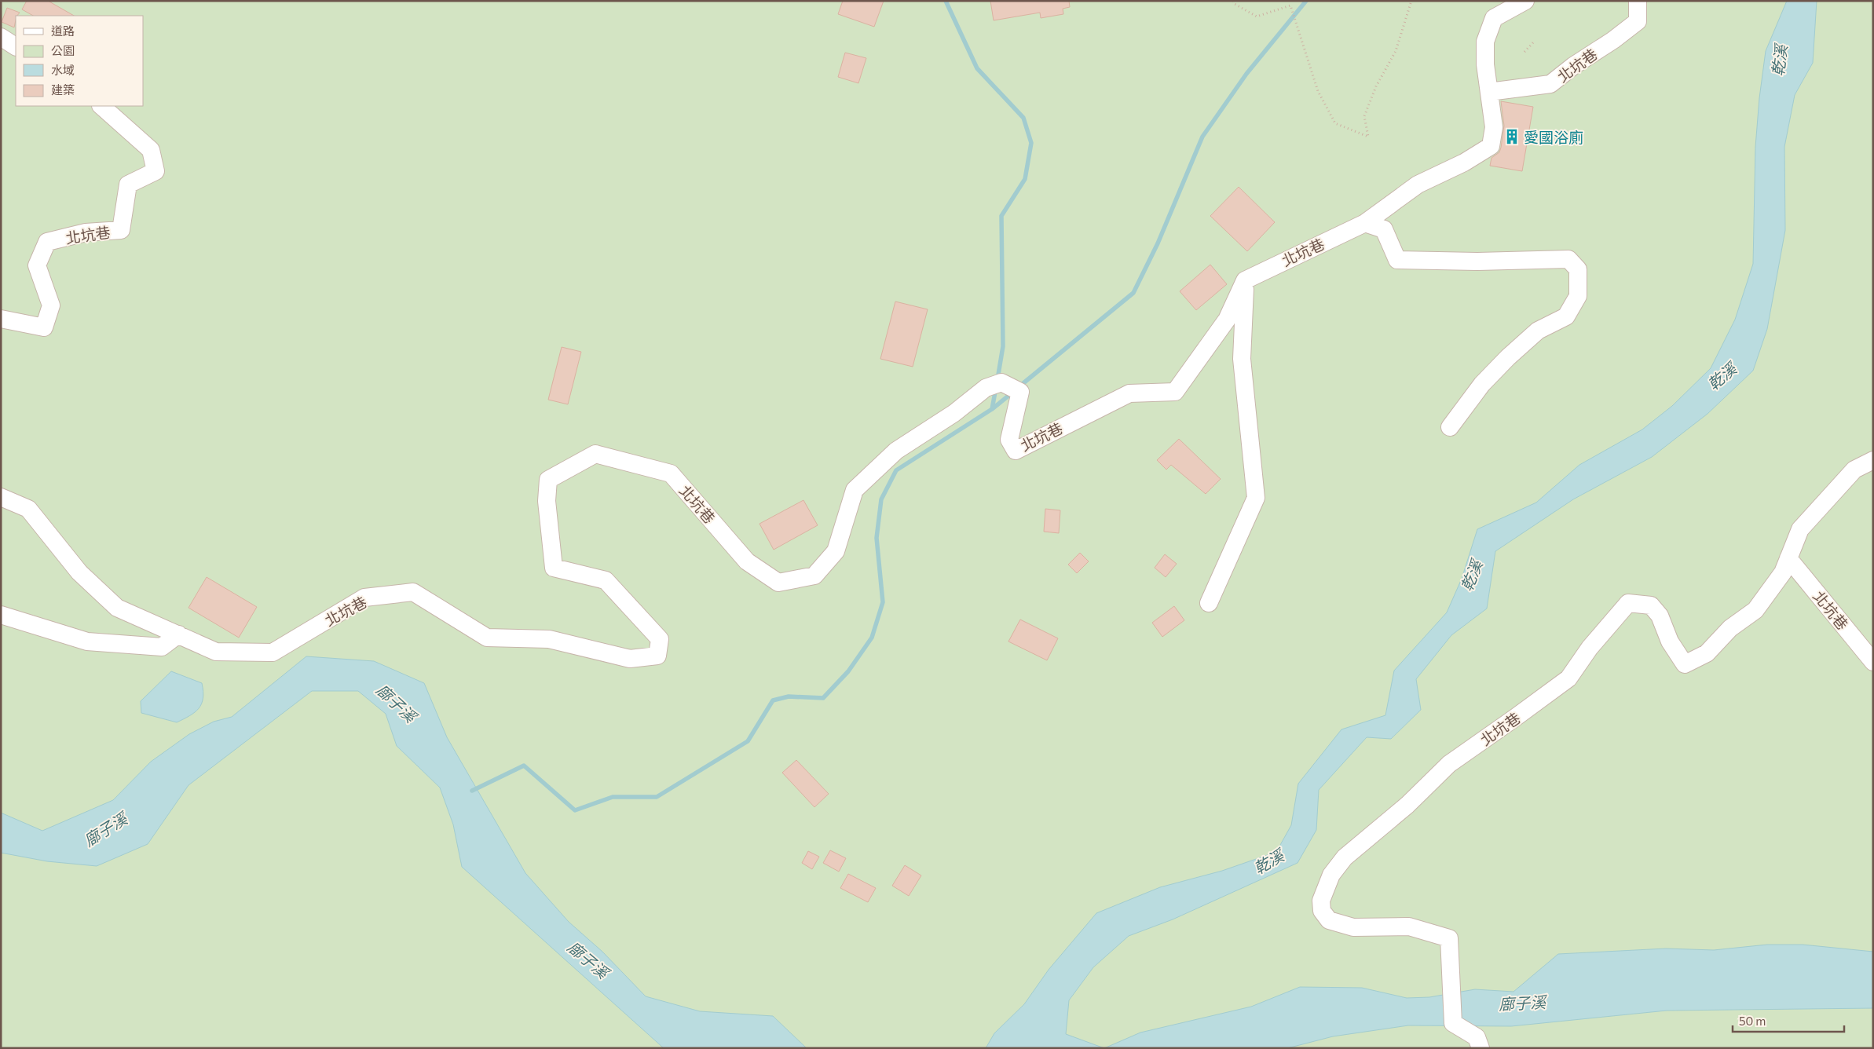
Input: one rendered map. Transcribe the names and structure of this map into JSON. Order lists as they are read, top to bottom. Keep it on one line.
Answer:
{"streets":{"street":["北坑巷"]},"water":["乾溪","廍子溪"],"places":{"building":["愛國浴廁"]},"legend":["道路","公園","水域","建築"],"scale_bar":"50 m"}
